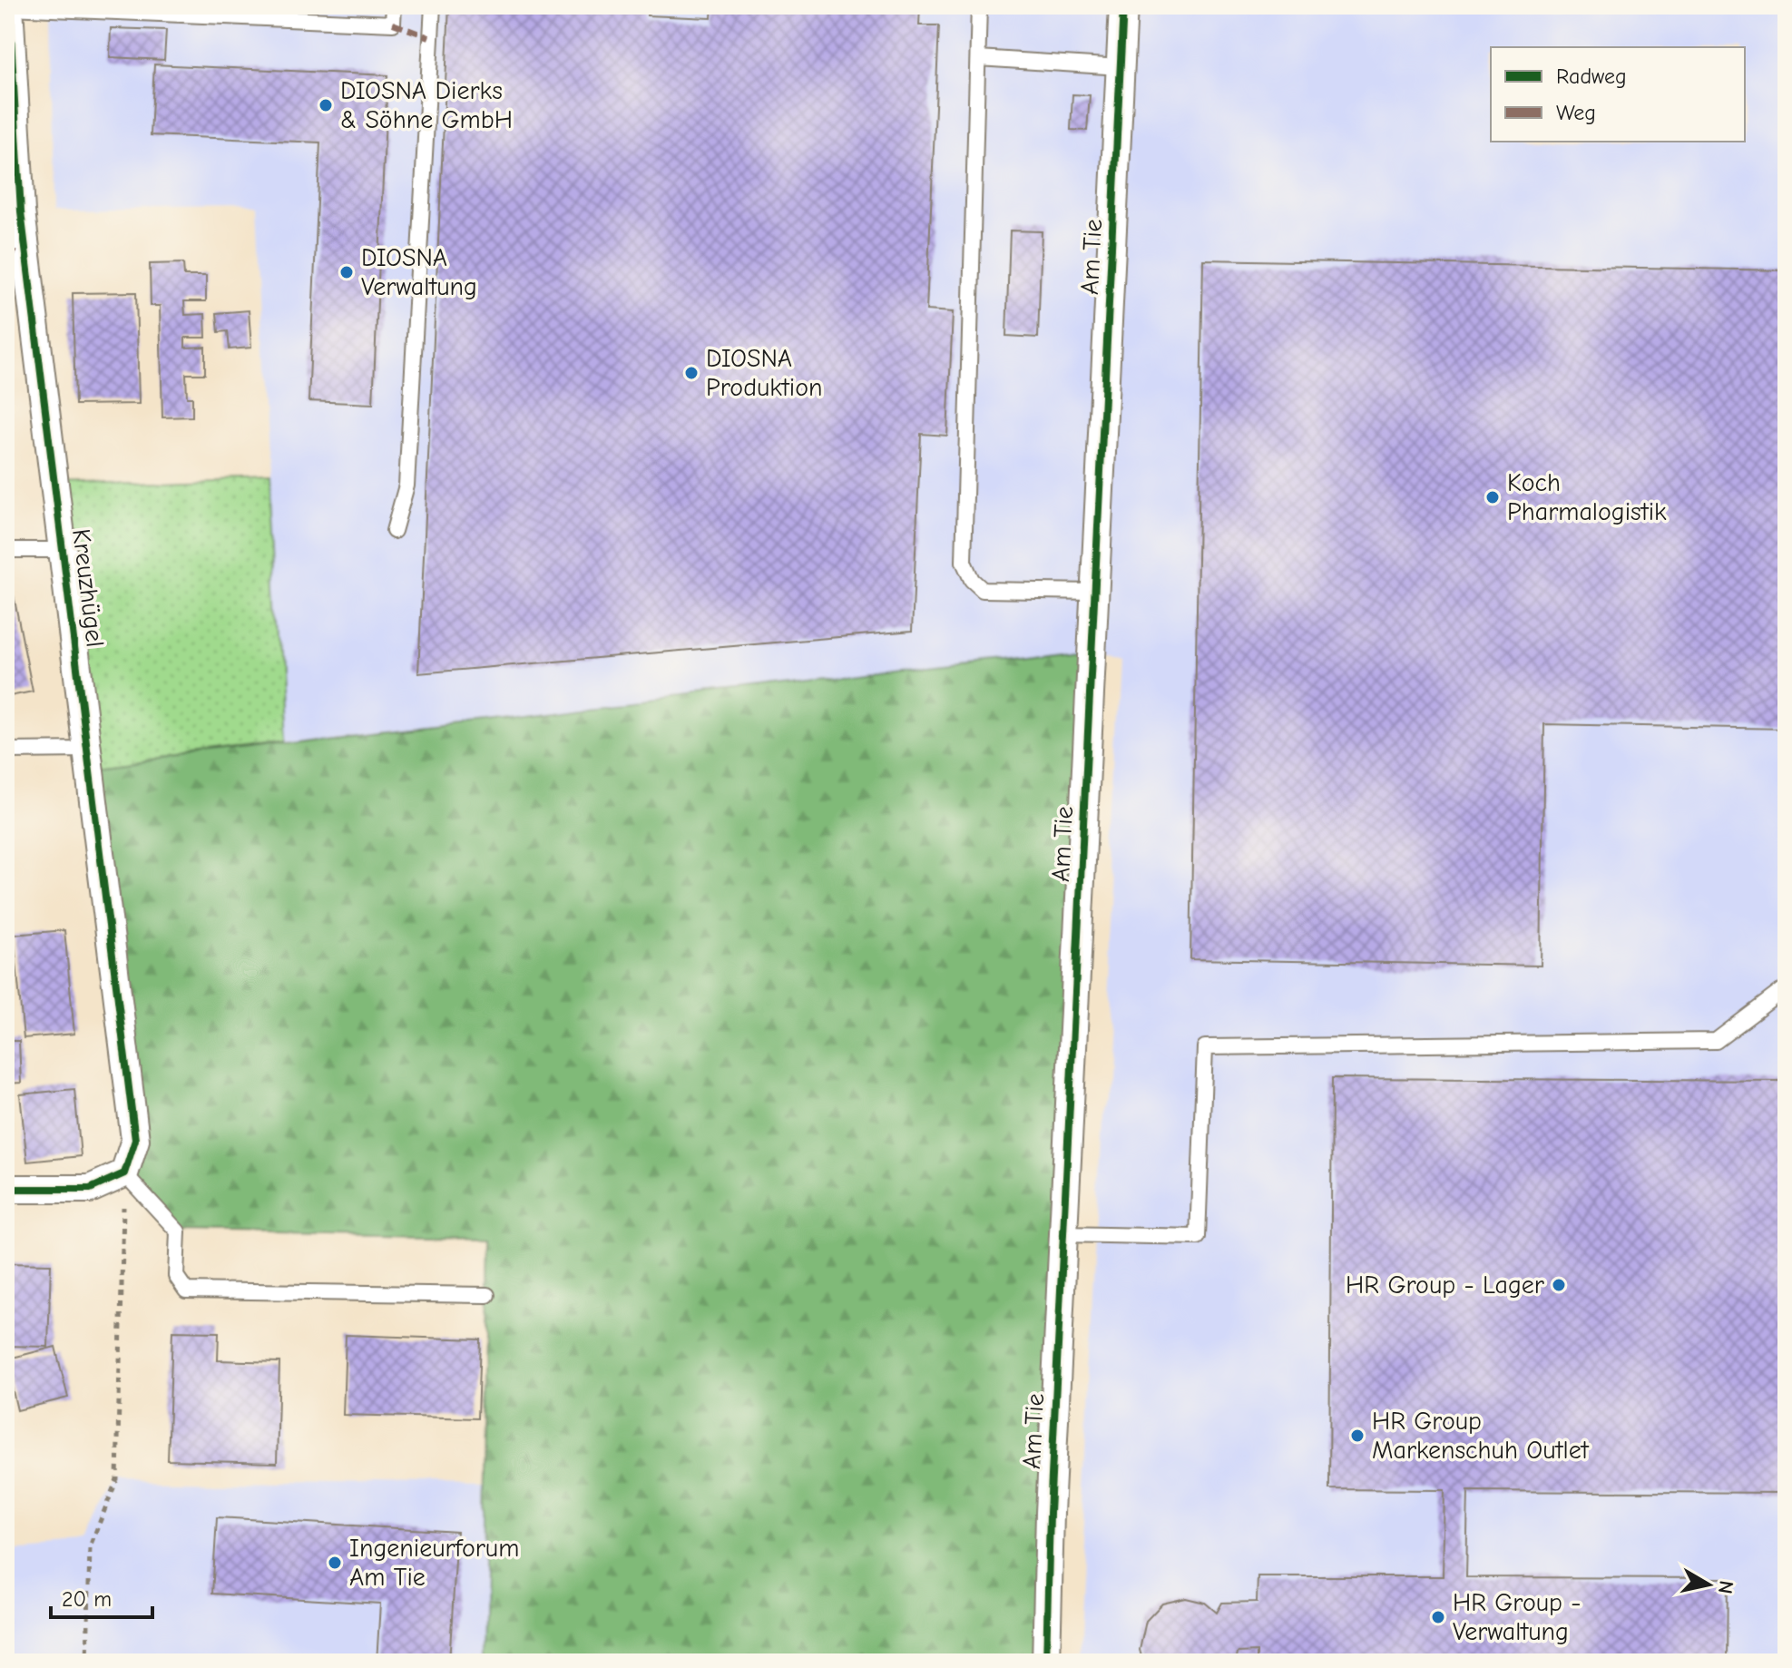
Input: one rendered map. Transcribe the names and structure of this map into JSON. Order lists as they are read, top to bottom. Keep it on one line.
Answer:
{"streets":{"street":["Am Tie","Kreuzhügel"]},"places":["DIOSNA Dierks & Söhne GmbH","DIOSNA Verwaltung","DIOSNA Produktion","Koch Pharmalogistik","HR Group - Lager","HR Group Markenschuh Outlet","Ingenieurforum Am Tie","HR Group - Verwaltung"],"legend":["Radweg","Weg"],"scale_bar":"20 m","north":"right"}
